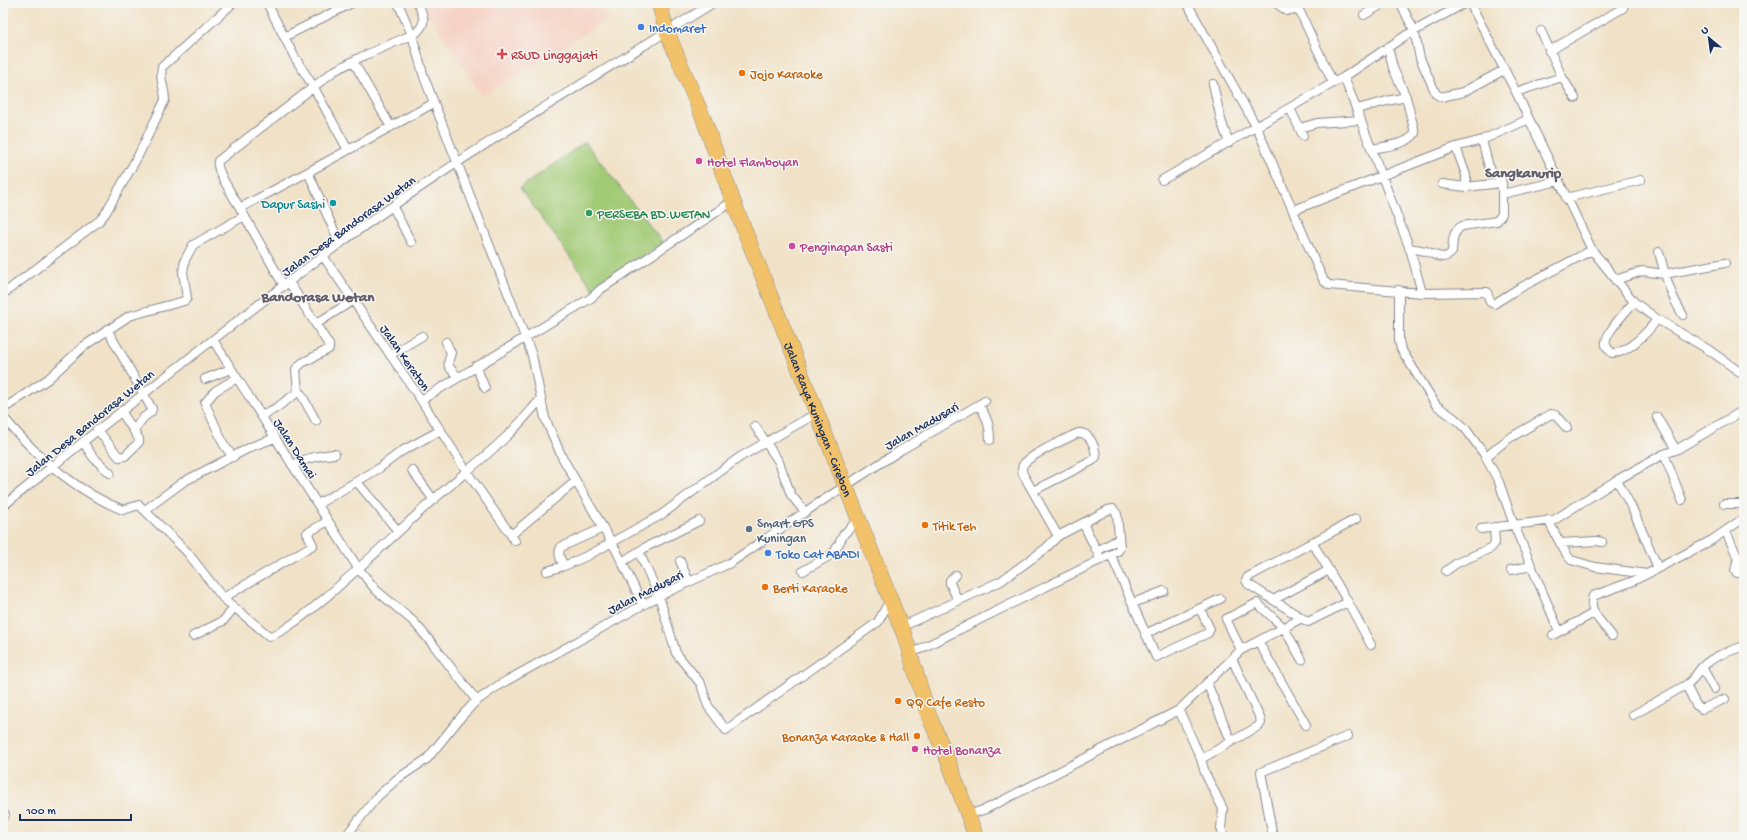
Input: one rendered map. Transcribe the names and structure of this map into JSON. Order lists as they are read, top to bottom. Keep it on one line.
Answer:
{"streets":{"highway":["Jalan Raya Kuningan - Cirebon"],"street":["Jalan Desa Bandorasa Wetan","Jalan Keraton","Jalan Madusari","Jalan Damai"]},"crossings":[["Jalan Desa Bandorasa Wetan","Jalan Keraton"],["Jalan Desa Bandorasa Wetan","Jalan Raya Kuningan - Cirebon"],["Jalan Desa Bandorasa Wetan","Jalan Damai"],["Jalan Raya Kuningan - Cirebon","Jalan Madusari"],["Jalan Madusari","Jalan Damai"]],"districts":["Sangkanurip","Bandorasa Wetan"],"places":{"other":["Indomaret","Jojo Karaoke","Hotel Flamboyan","Dapur Sashi","PERSEBA BD.WETAN","Penginapan Sasti","Titik Teh","Smart GPS Kuningan","Toko Cat ABADI","Berti Karaoke","QQ Cafe Resto","Bonanza Karaoke & Hall","Hotel Bonanza"],"health":["RSUD Linggajati"]},"scale_bar":"100 m","north":"top left"}
